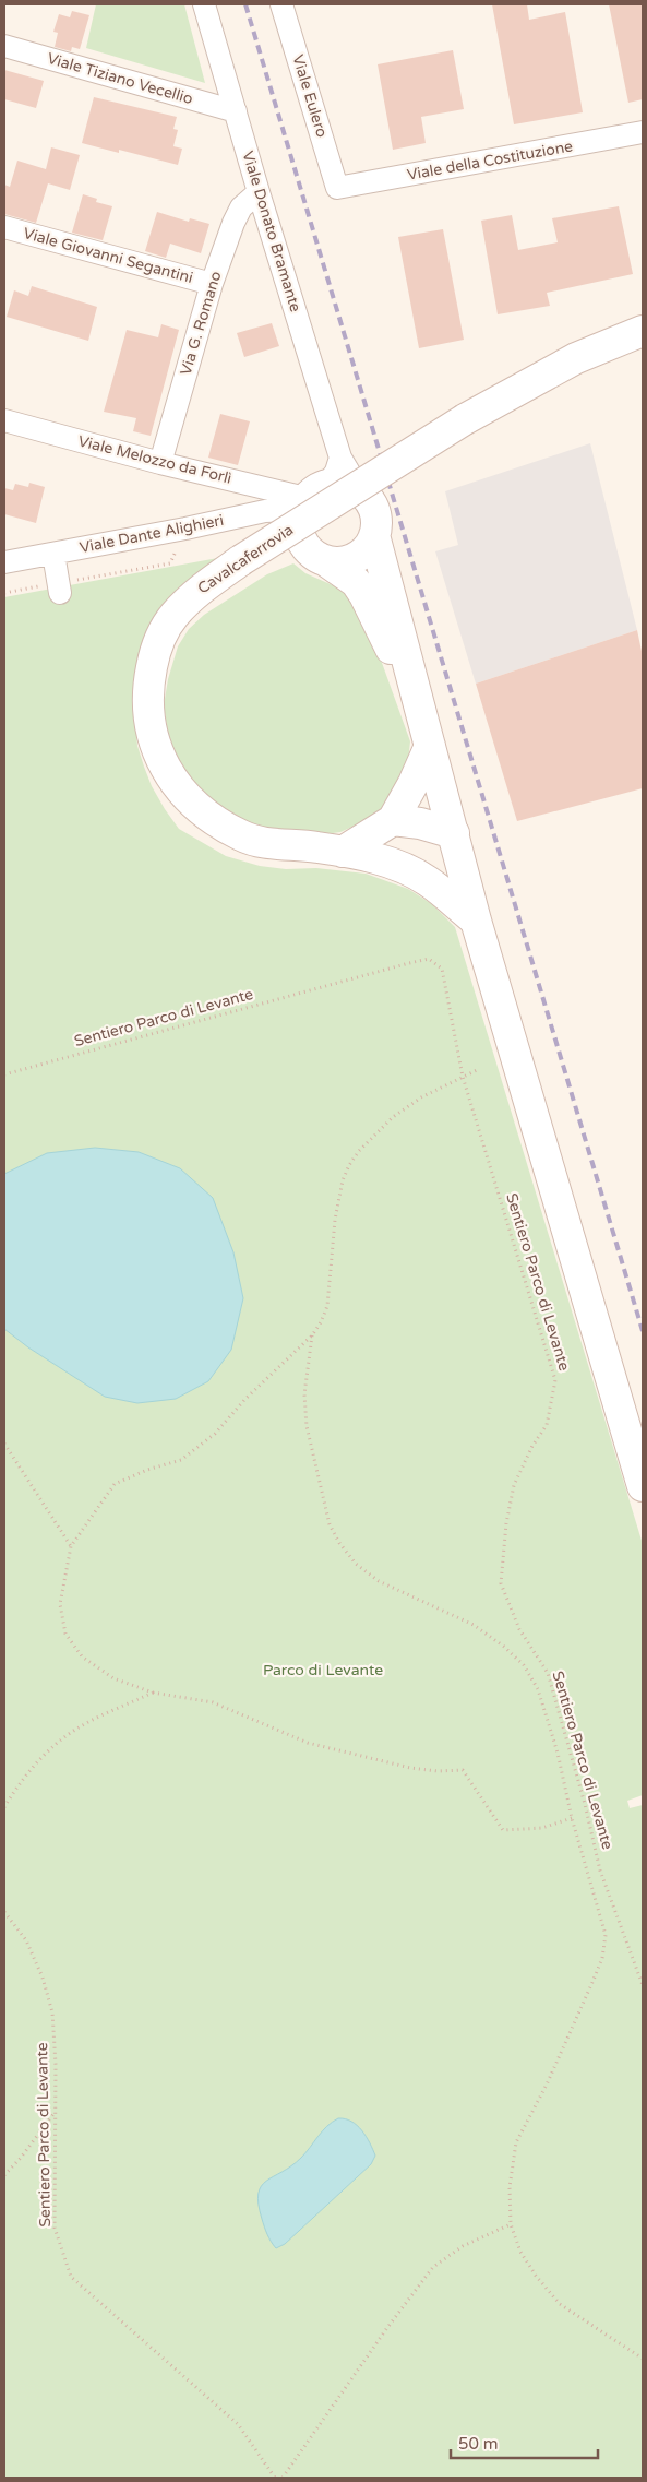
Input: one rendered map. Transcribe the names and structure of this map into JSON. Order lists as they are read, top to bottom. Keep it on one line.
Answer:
{"streets":{"street":["Viale Tiziano Vecellio","Viale Eulero","Viale della Costituzione","Viale Donato Bramante","Viale Giovanni Segantini","Via G. Romano","Viale Melozzo da Forlì","Viale Dante Alighieri","Cavalcaferrovia"],"path":["Sentiero Parco di Levante"]},"crossings":[["Viale Tiziano Vecellio","Viale Donato Bramante"],["Viale Eulero","Viale della Costituzione"],["Viale Donato Bramante","Via G. Romano"],["Viale Donato Bramante","Viale Melozzo da Forlì"],["Viale Donato Bramante","Viale Dante Alighieri"],["Viale Giovanni Segantini","Via G. Romano"],["Via G. Romano","Viale Melozzo da Forlì"],["Viale Melozzo da Forlì","Viale Dante Alighieri"]],"parks":["Parco di Levante"],"scale_bar":"50 m"}
